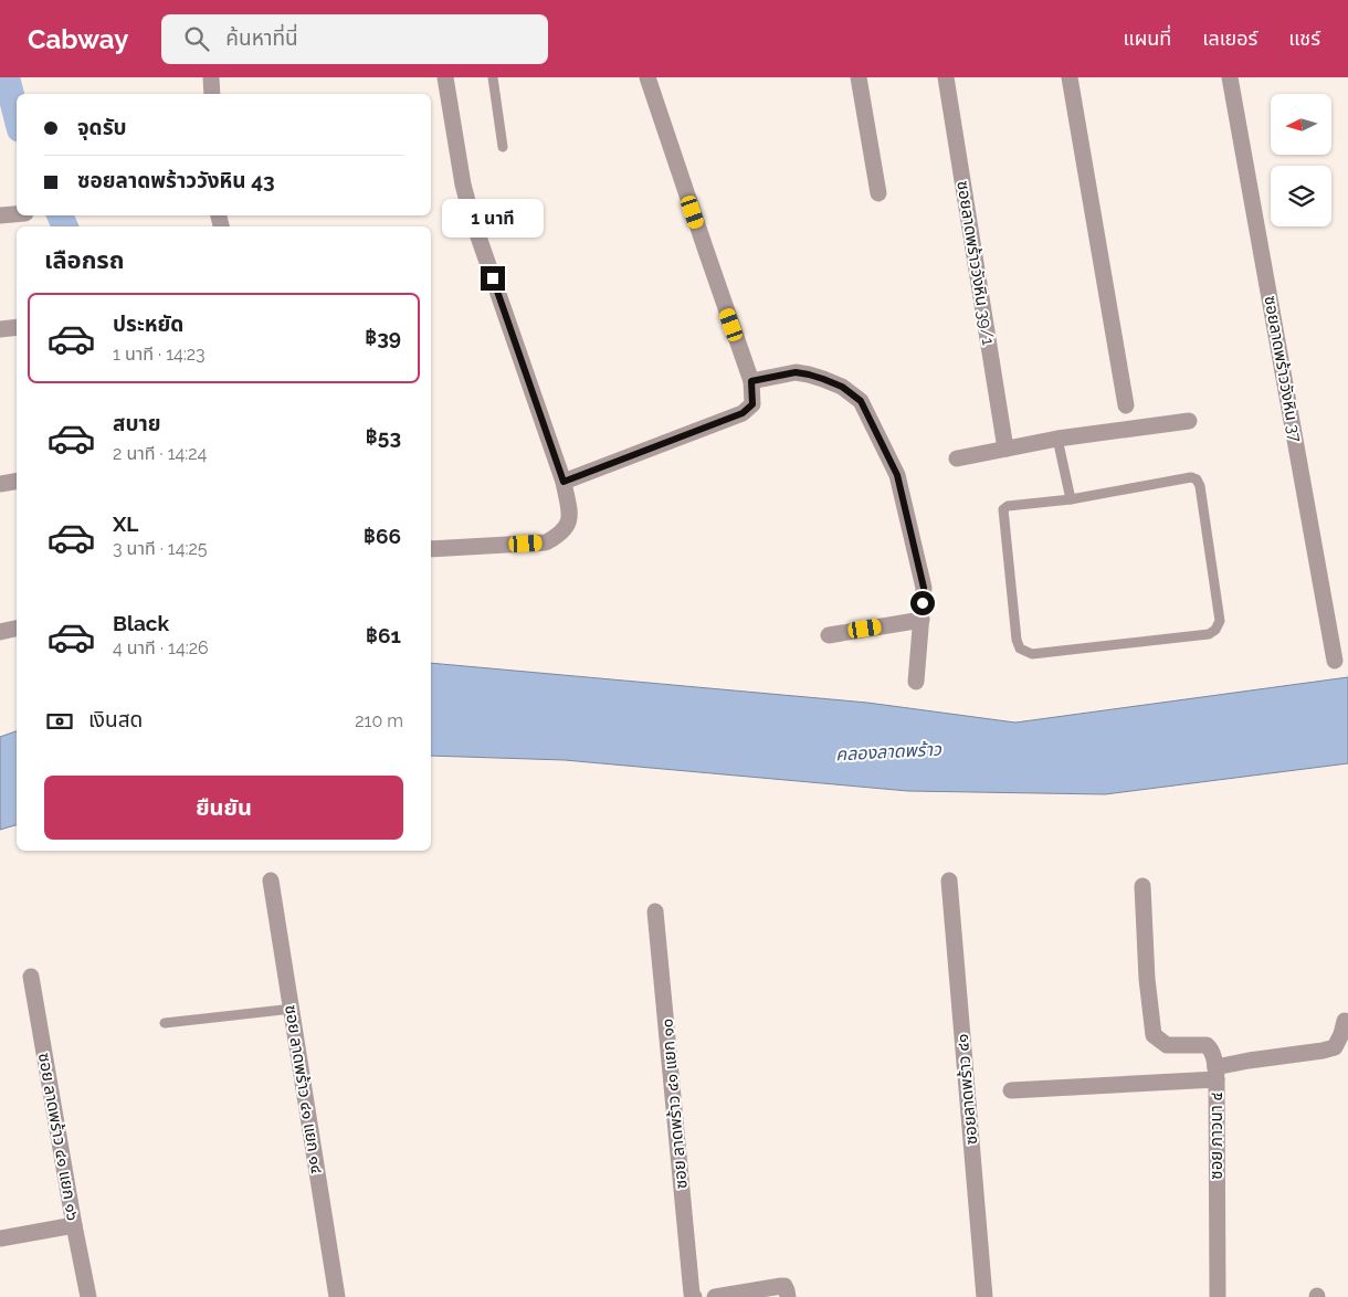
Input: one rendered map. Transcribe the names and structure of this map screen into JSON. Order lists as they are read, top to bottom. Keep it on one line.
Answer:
{"streets":{"street":["ซอยลาดพร้าววังหิน 39/1","ซอยลาดพร้าววังหิน 37","ซอย ลาดพร้าว ๔๑ แยก ๑๔","ซอยลาดพร้าว ๔๑","ซอย ลาดพร้าว ๔๑ แยก ๑๐","ซอย ภาวนา ๔","ซอย ลาดพร้าว ๔๑ แยก ๑๖"]},"water":["คลองลาดพร้าว"],"north":"left","page":{"header":"Cabway","search":"ค้นหาที่นี่","nav":["แผนที่","เลเยอร์","แชร์"],"banner":["จุดรับ","ซอยลาดพร้าววังหิน 43"],"bubble":"1 นาที","heading":"เลือกรถ","list":[{"name":"ประหยัด","note":"1 นาที · 14:23","value":"฿39"},{"name":"สบาย","note":"2 นาที · 14:24","value":"฿53"},{"name":"XL","note":"3 นาที · 14:25","value":"฿66"},{"name":"Black","note":"4 นาที · 14:26","value":"฿61"}],"pay":["เงินสด","210 m"],"buttons":"ยืนยัน"}}
